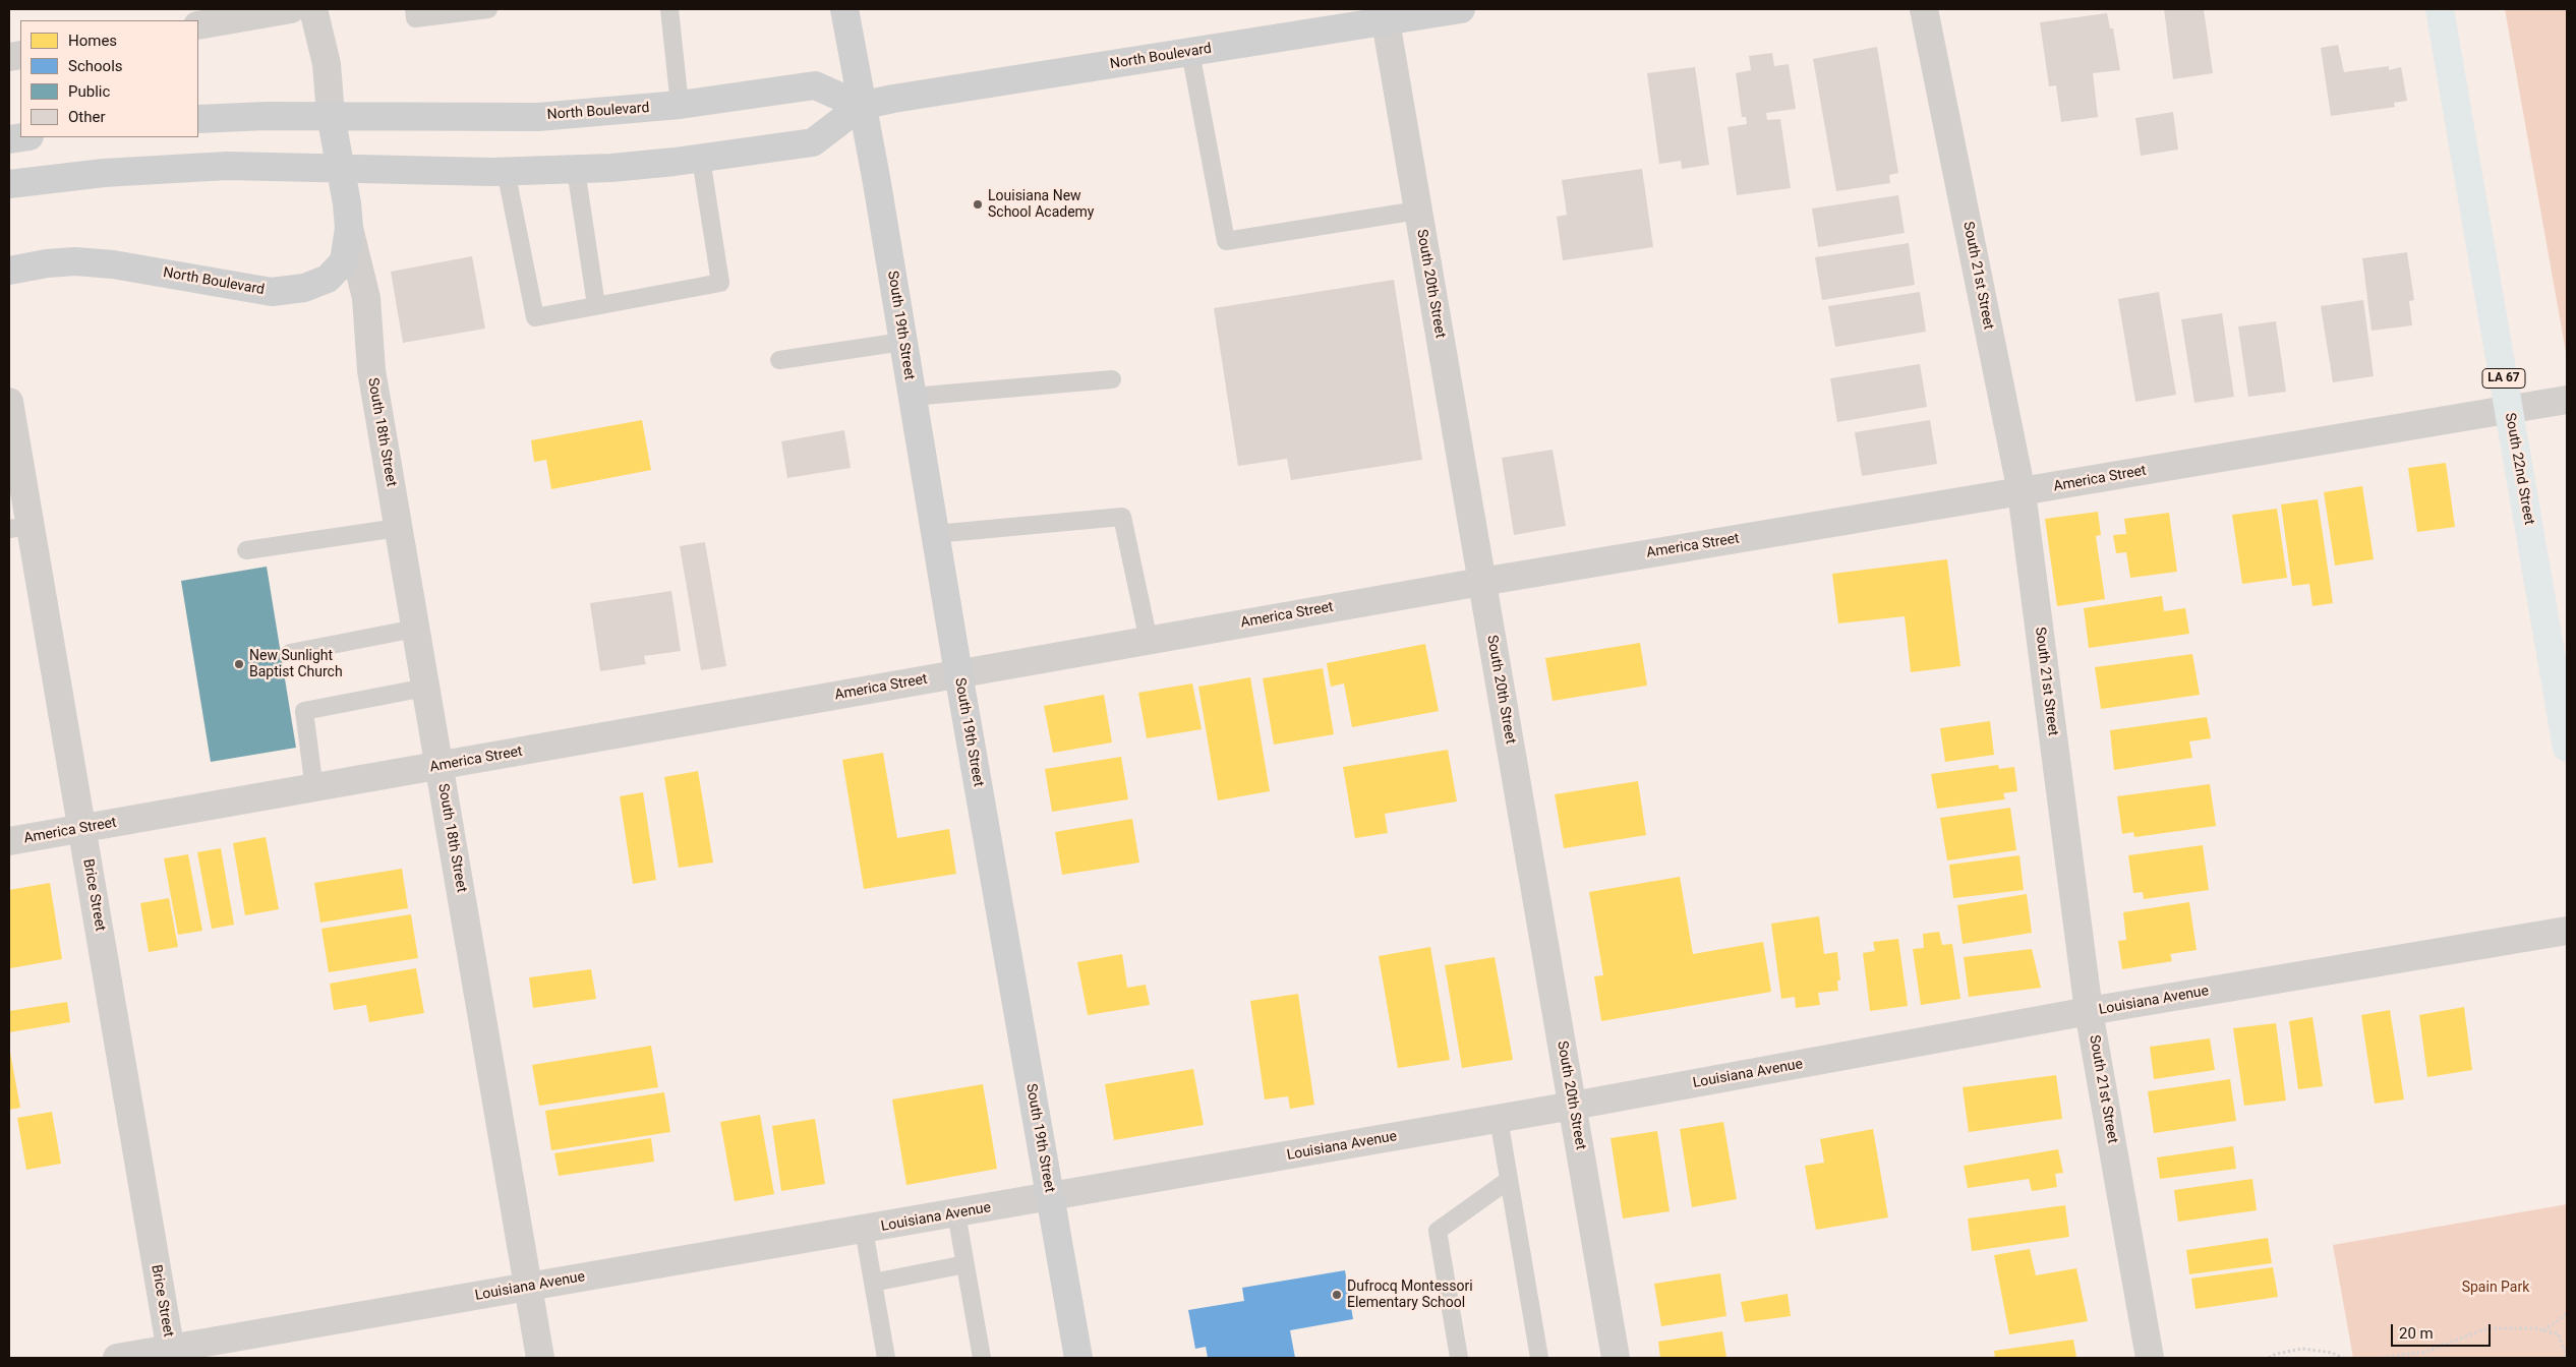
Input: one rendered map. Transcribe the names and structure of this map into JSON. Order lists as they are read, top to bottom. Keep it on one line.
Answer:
{"streets":{"main road":["LA 67","South 22nd Street"],"street":["North Boulevard","South 21st Street","South 20th Street","South 19th Street","South 18th Street","America Street","Brice Street","Louisiana Avenue"]},"crossings":[["North Boulevard","South 20th Street"],["North Boulevard","South 19th Street"],["North Boulevard","South 18th Street"],["South 21st Street","America Street"],["South 21st Street","Louisiana Avenue"],["South 20th Street","America Street"],["South 20th Street","Louisiana Avenue"],["South 19th Street","America Street"],["South 19th Street","Louisiana Avenue"],["South 18th Street","America Street"],["South 18th Street","Louisiana Avenue"],["South 22nd Street","America Street"],["America Street","Brice Street"],["Brice Street","Louisiana Avenue"]],"parks":["Spain Park"],"places":["Louisiana New School Academy","New Sunlight Baptist Church","Dufrocq Montessori Elementary School"],"legend":["Homes","Schools","Public","Other"],"scale_bar":"20 m"}
